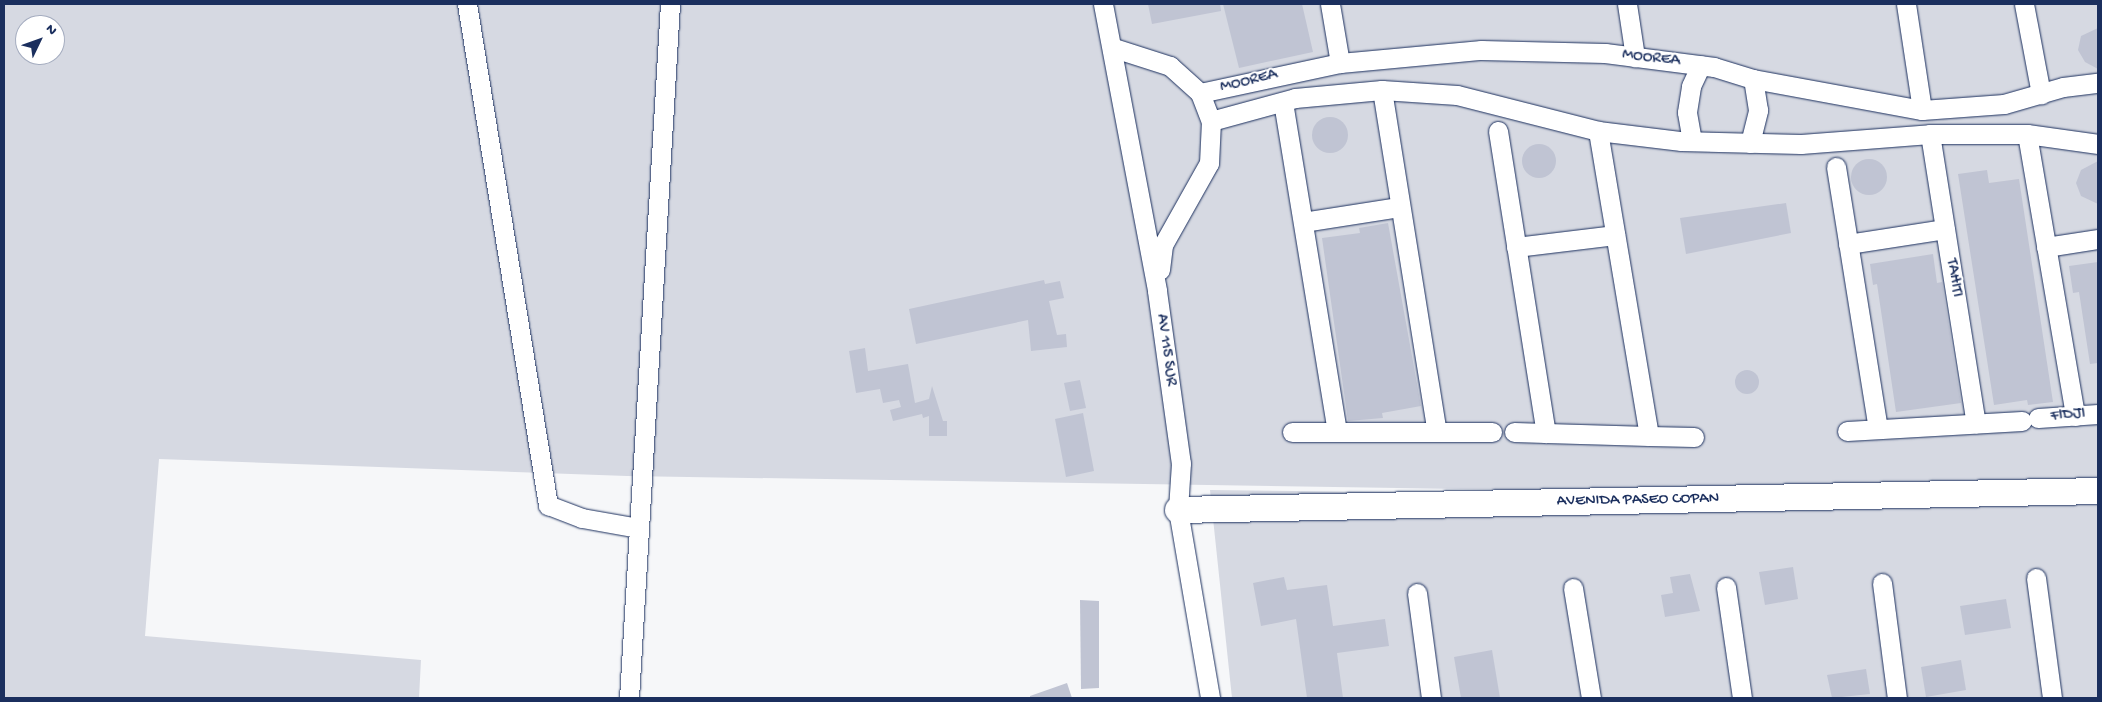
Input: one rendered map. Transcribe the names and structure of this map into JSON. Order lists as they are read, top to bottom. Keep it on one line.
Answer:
{"streets":{"main road":["AVENIDA PASEO COPAN"],"street":["MOOREA","TAHITI","AV 115 SUR","FIDJI"]},"crossings":[["TAHITI","FIDJI"],["AV 115 SUR","AVENIDA PASEO COPAN"]],"north":"top right"}
